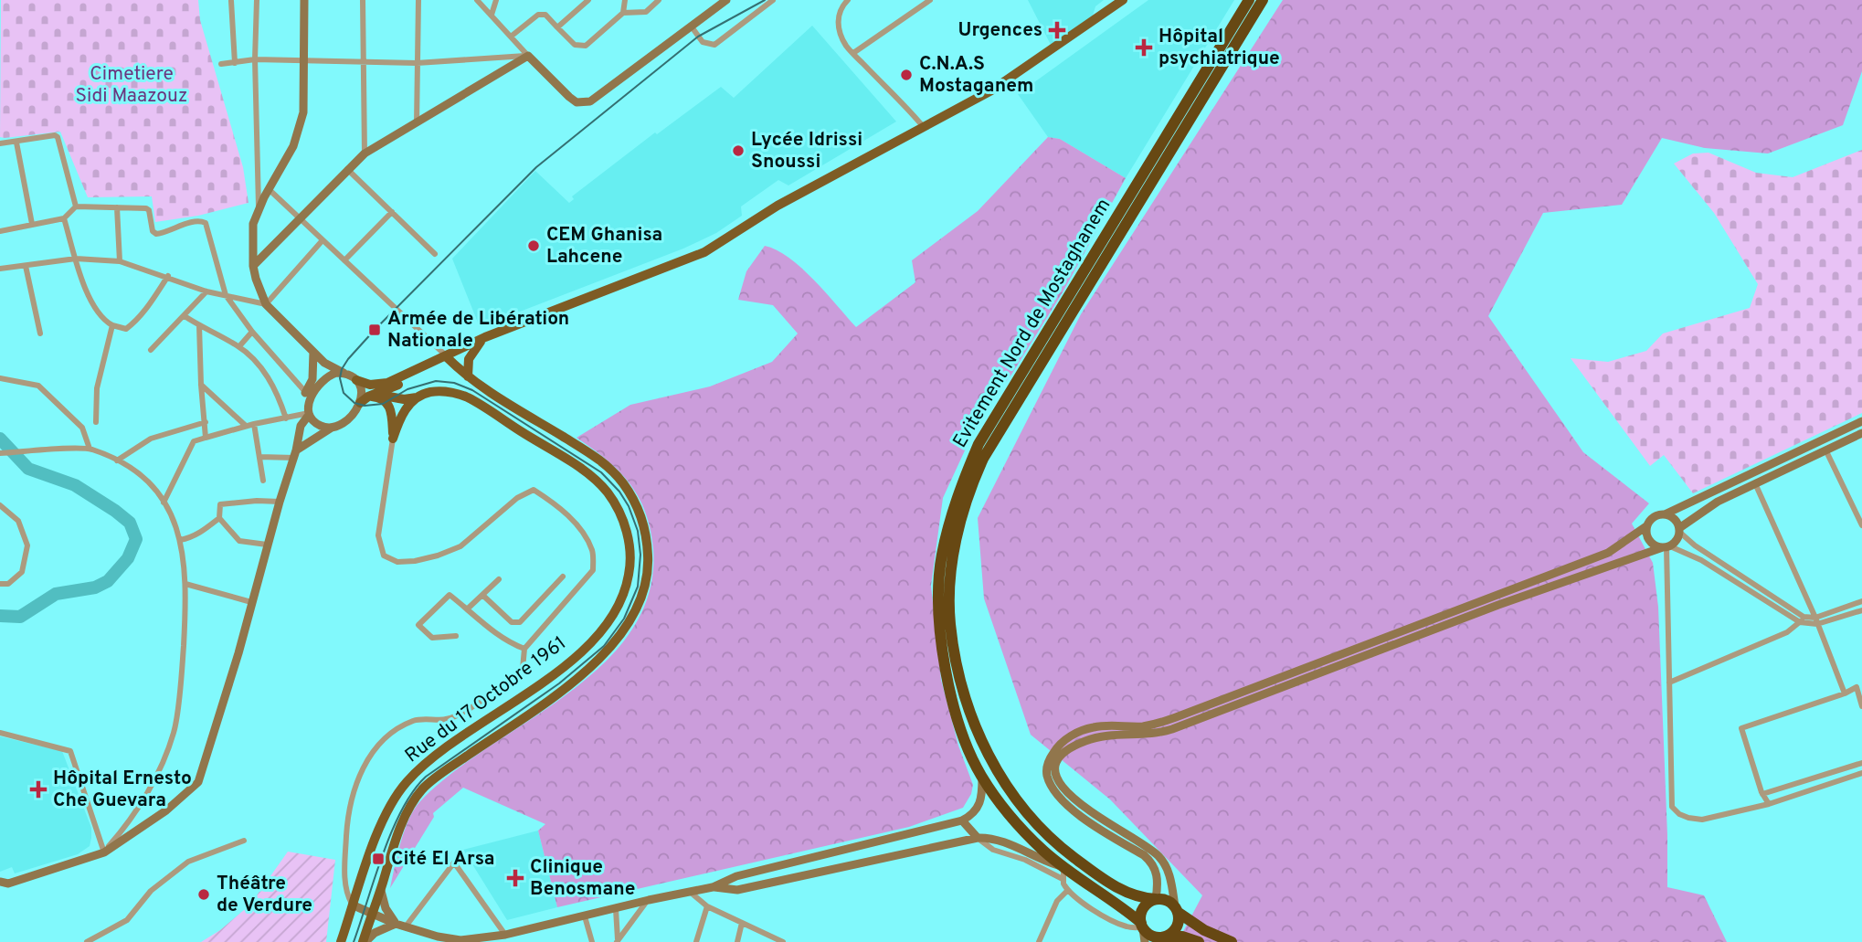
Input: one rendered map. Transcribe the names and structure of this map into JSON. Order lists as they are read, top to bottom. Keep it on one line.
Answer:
{"streets":{"highway":["Evitement Nord de Mostaghanem"],"main road":["Rue du 17 Octobre 1961"]},"parks":["Cimetiere Sidi Maazouz"],"places":{"health":["Urgences","Hôpital psychiatrique","Hôpital Ernesto Che Guevara","Clinique Benosmane"],"other":["C.N.A.S Mostaganem","Lycée Idrissi Snoussi","CEM Ghanisa Lahcene","Théâtre de Verdure"],"transit":["Armée de Libération Nationale","Cité El Arsa"]}}
